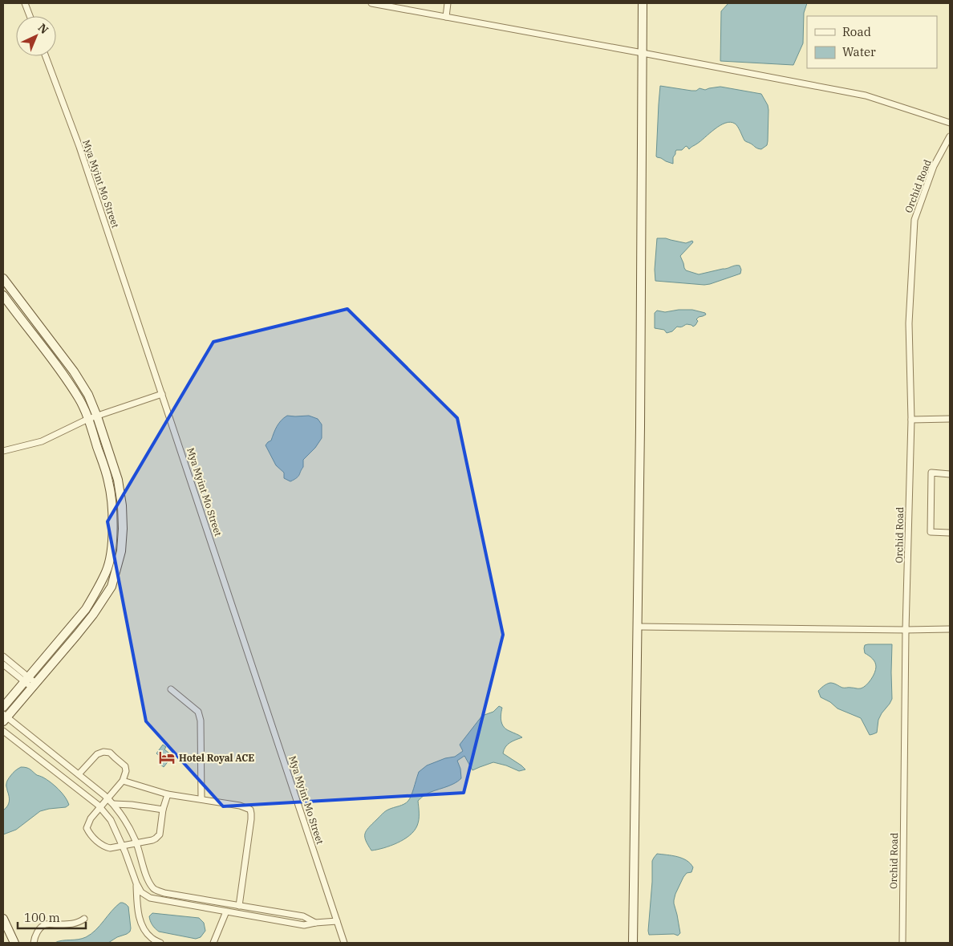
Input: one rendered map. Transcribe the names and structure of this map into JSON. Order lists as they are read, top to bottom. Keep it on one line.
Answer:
{"streets":{"street":["Mya Myint Mo Street","Orchid Road"]},"places":{"hotel":["Hotel Royal ACE"]},"legend":["Road","Water"],"scale_bar":"100 m","north":"top right"}
